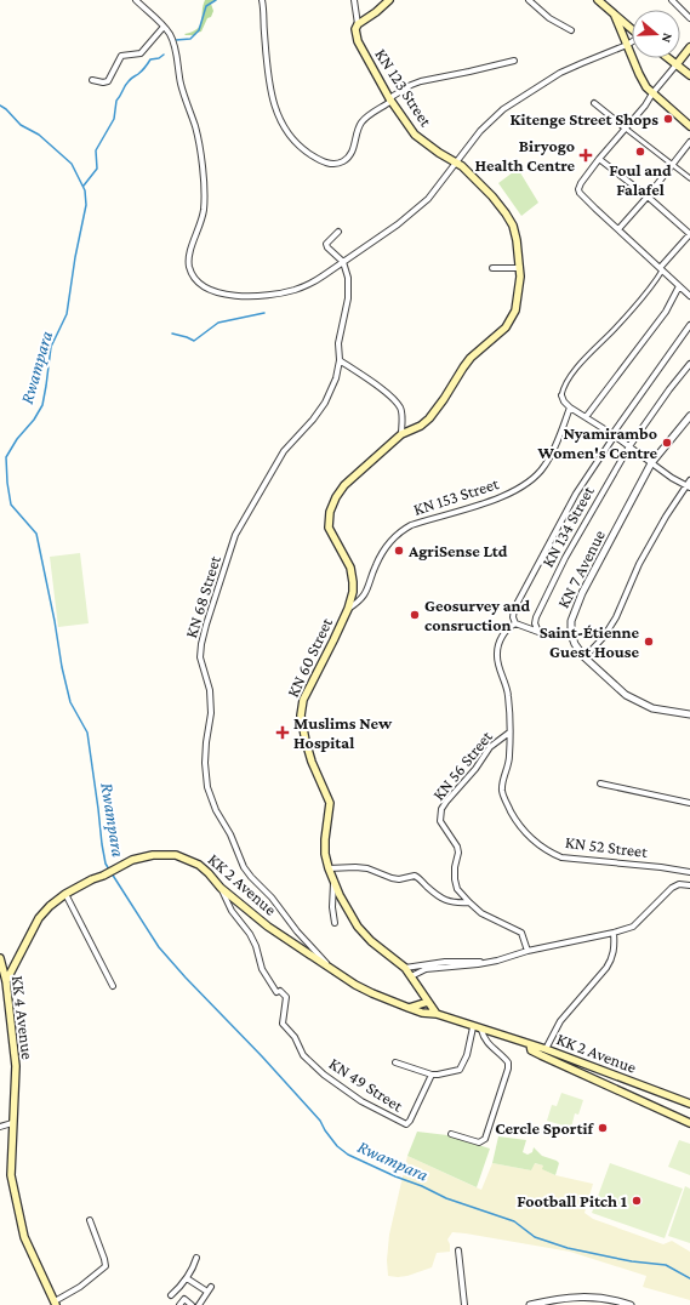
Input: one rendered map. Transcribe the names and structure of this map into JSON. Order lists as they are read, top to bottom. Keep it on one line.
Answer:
{"streets":{"main road":["KN 123 Street","KN 60 Street","KK 2 Avenue","KK 4 Avenue"],"street":["KN 153 Street","KN 134 Street","KN 7 Avenue","KN 68 Street","KN 56 Street","KN 52 Street","KN 49 Street"]},"crossings":[["KN 123 Street","KN 60 Street"],["KN 153 Street","KN 60 Street"],["KN 68 Street","KK 2 Avenue"],["KN 56 Street","KN 52 Street"],["KK 2 Avenue","KK 4 Avenue"],["KK 2 Avenue","KN 49 Street"]],"water":["Rwampara"],"places":{"other":["Kitenge Street Shops","Foul and Falafel","Nyamirambo Women's Centre","AgriSense Ltd","Geosurvey and consruction","Saint-Étienne Guest House","Cercle Sportif","Football Pitch 1"],"health":["Biryogo Health Centre","Muslims New Hospital"]},"north":"right"}
